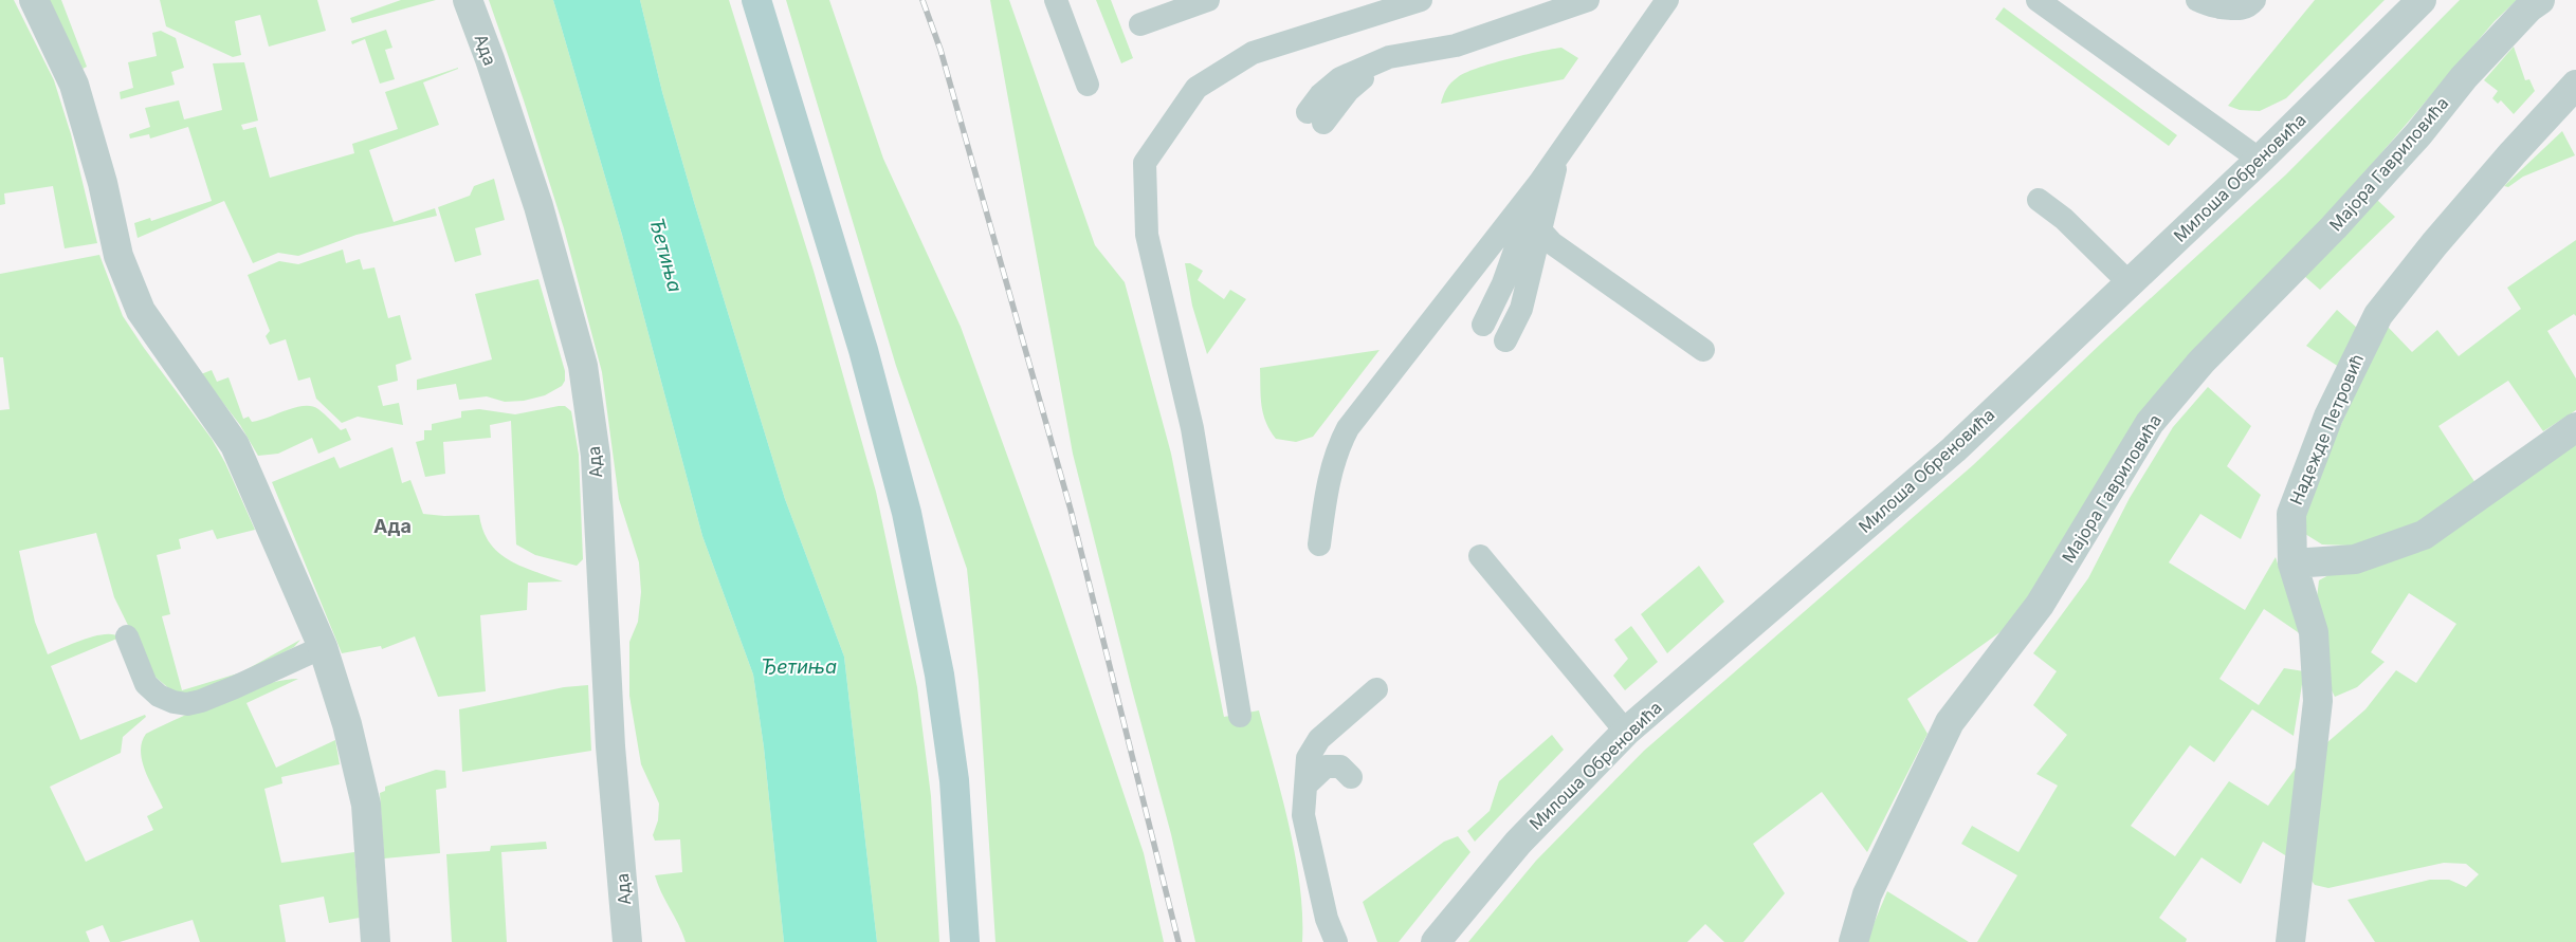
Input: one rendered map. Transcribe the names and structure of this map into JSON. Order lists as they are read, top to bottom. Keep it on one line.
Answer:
{"streets":{"street":["Ада","Мајора Гавриловића","Милоша Обреновића","Надежде Петровић"]},"districts":["Ада"],"water":["Ђетиња"]}
